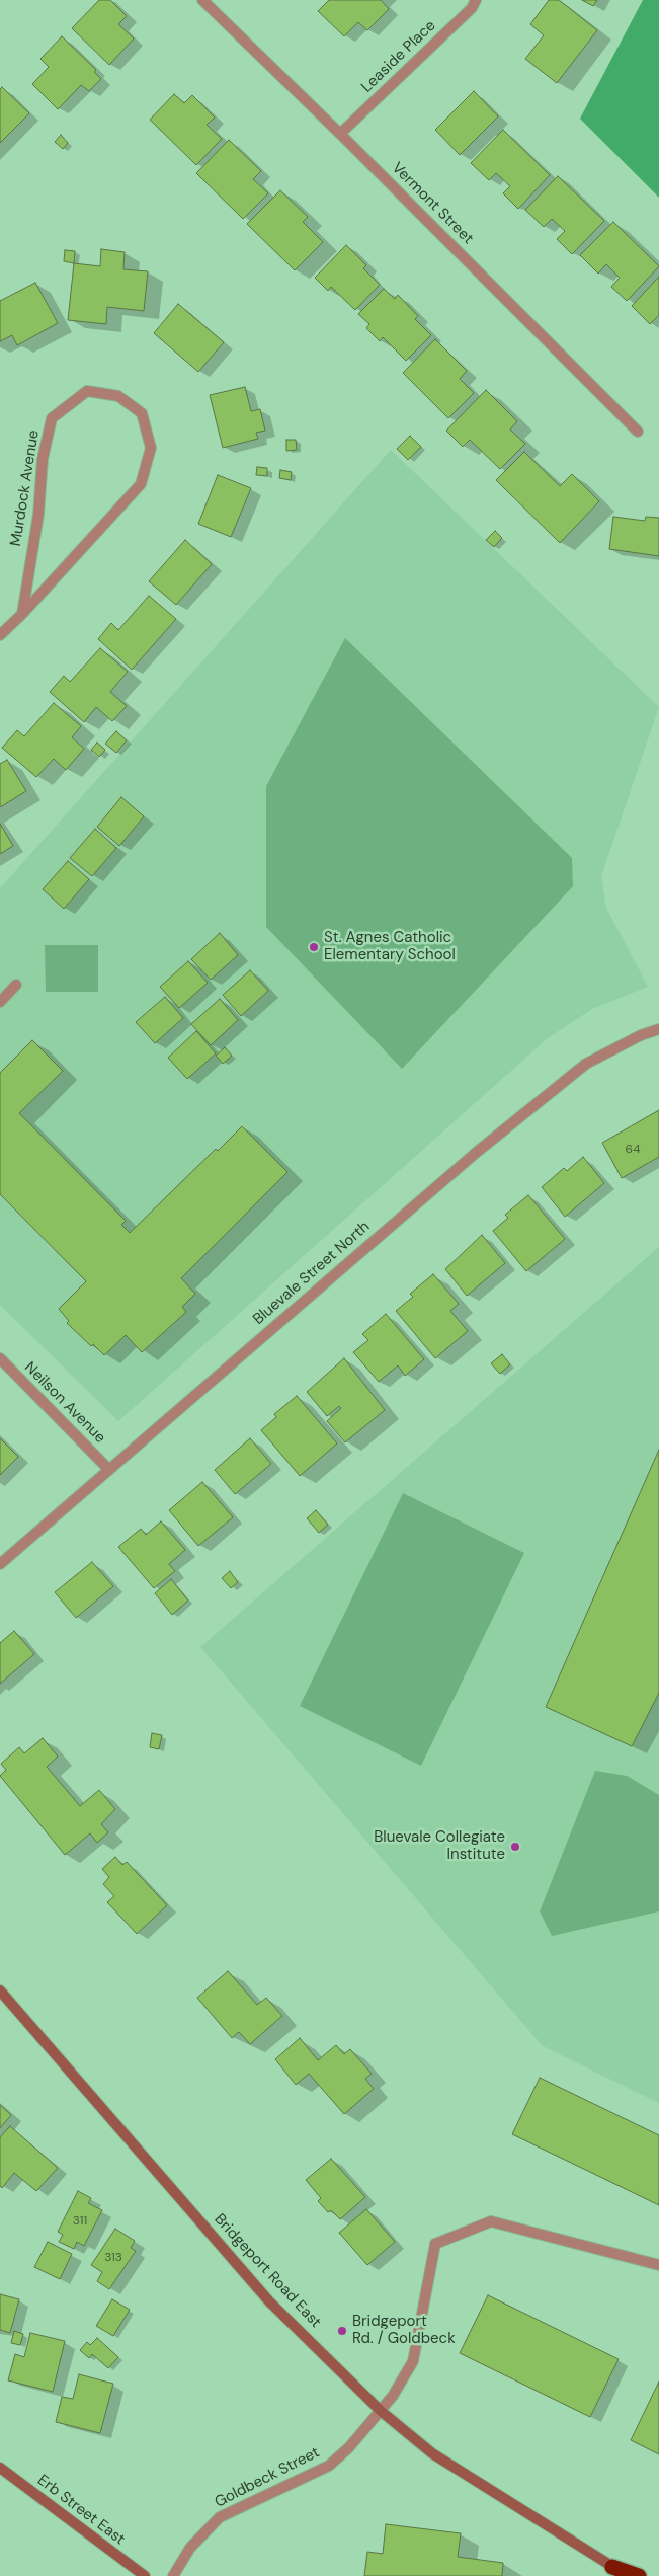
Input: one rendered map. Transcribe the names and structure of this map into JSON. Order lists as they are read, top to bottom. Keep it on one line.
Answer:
{"streets":{"main road":["Bridgeport Road East","Erb Street East"],"street":["Leaside Place","Vermont Street","Murdock Avenue","Bluevale Street North","Neilson Avenue","Goldbeck Street"]},"crossings":[["Leaside Place","Vermont Street"],["Bluevale Street North","Neilson Avenue"],["Bridgeport Road East","Goldbeck Street"]],"places":["St. Agnes Catholic Elementary School","Bluevale Collegiate Institute","Bridgeport Rd. / Goldbeck"],"house_numbers":["64","311","313"]}
